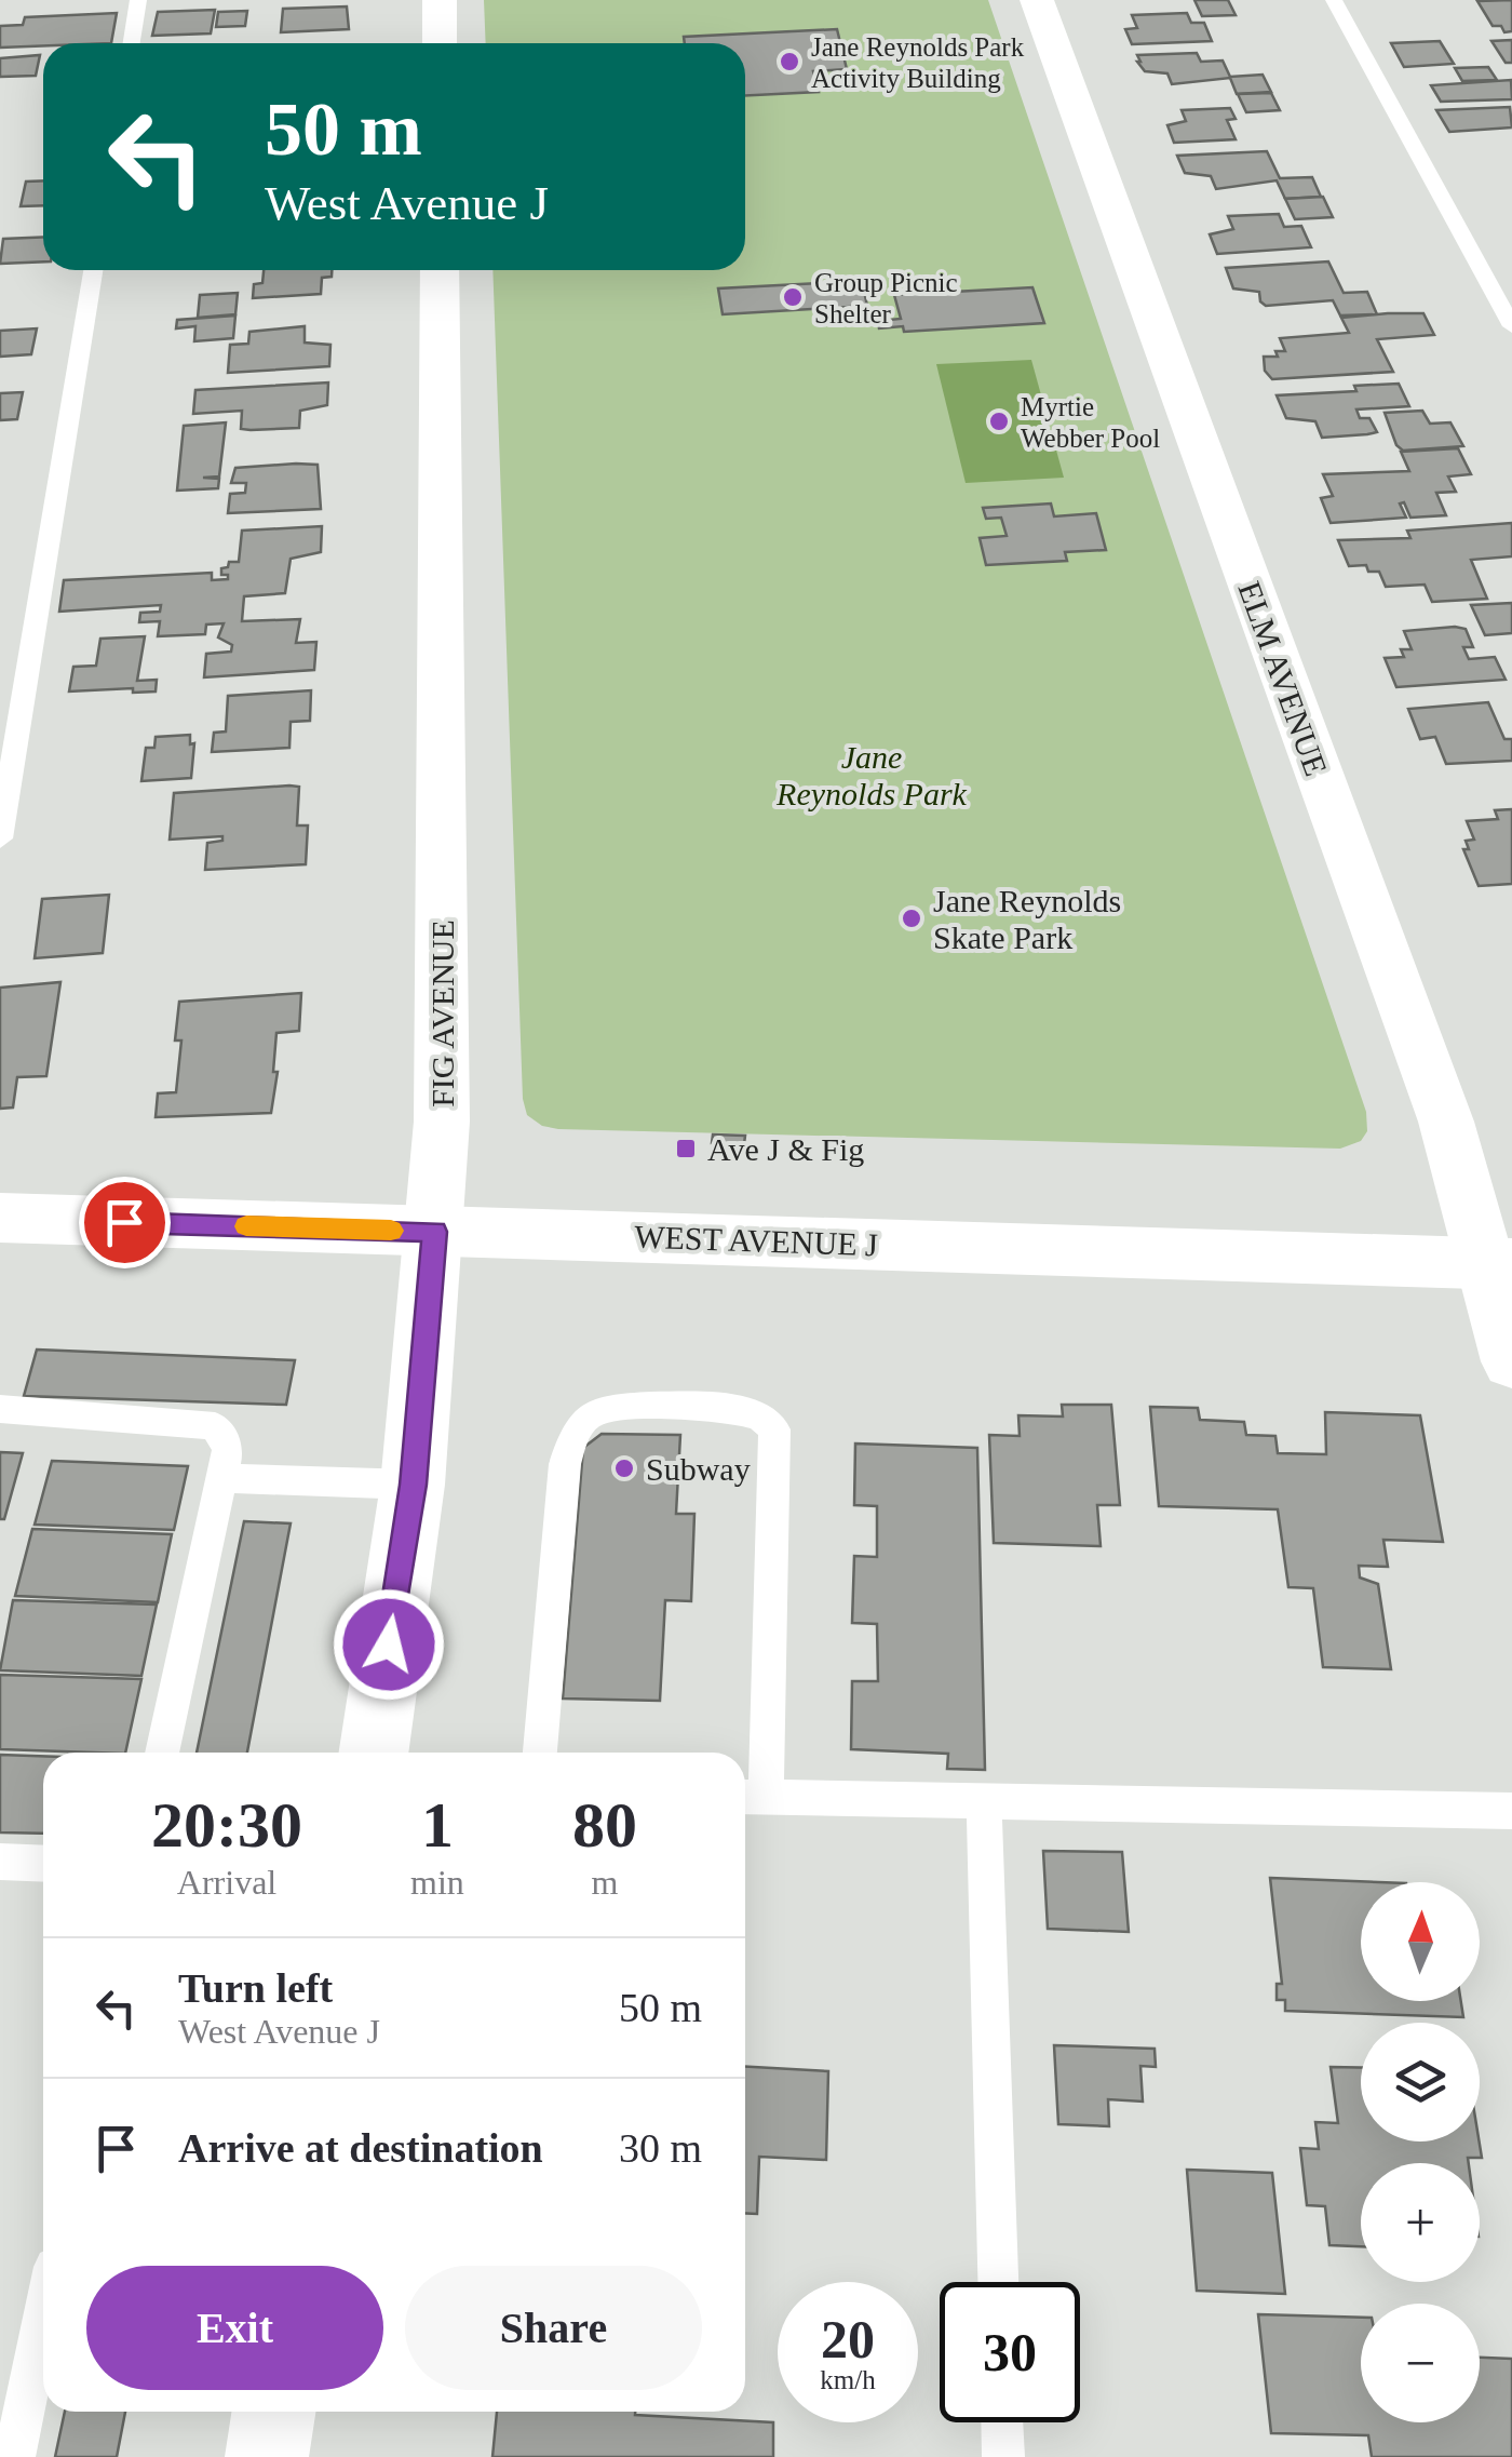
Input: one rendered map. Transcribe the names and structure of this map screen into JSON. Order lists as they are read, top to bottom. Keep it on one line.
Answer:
{"streets":{"street":["ELM AVENUE","FIG AVENUE","WEST AVENUE J"]},"crossings":[["ELM AVENUE","WEST AVENUE J"],["FIG AVENUE","WEST AVENUE J"]],"parks":["Jane Reynolds Park"],"places":{"other":["Jane Reynolds Park Activity Building","Group Picnic Shelter","Myrtie Webber Pool","Jane Reynolds Skate Park","Subway"],"transit":["Ave J & Fig"]},"north":"top","page":{"turn":["50 m","West Avenue J"],"eta":["20:30","Arrival","1","min","80","m"],"map_buttons":["+","−"],"list":[{"name":"Turn left","note":"West Avenue J","value":"50 m"},{"name":"Arrive at destination","value":"30 m"}],"buttons":["Exit","Share"],"speed":"20 km/h","limit":"30"}}
